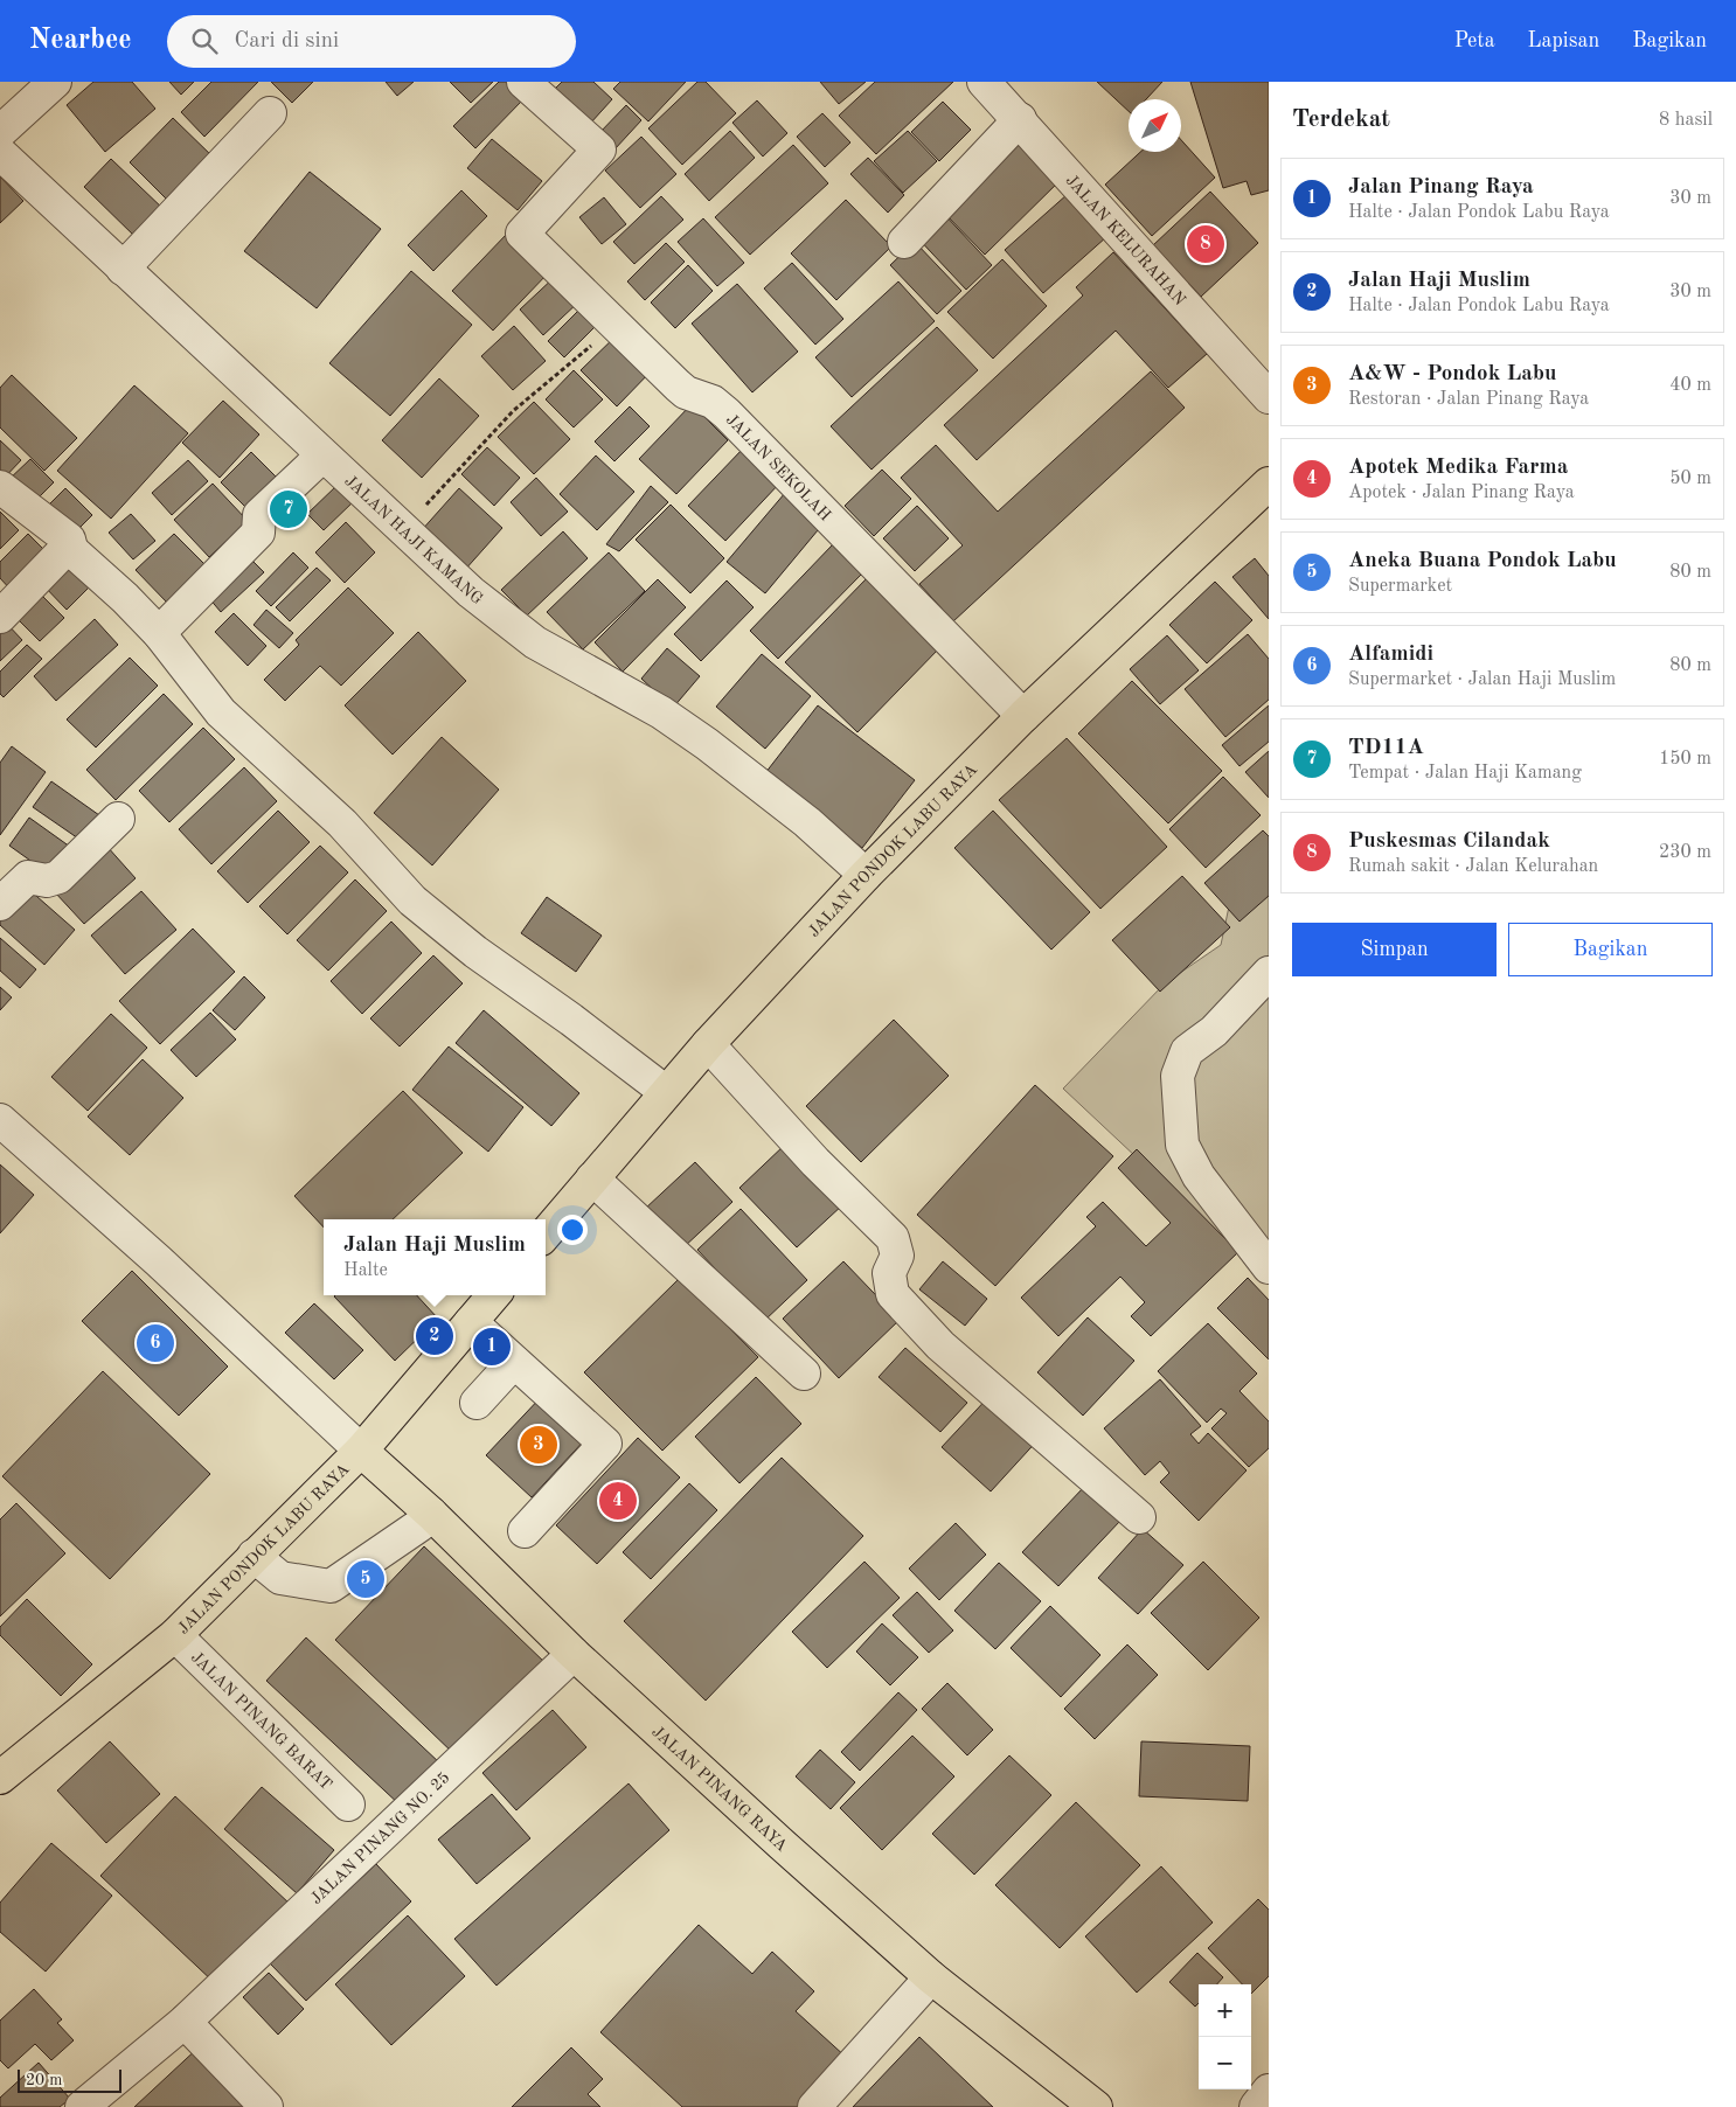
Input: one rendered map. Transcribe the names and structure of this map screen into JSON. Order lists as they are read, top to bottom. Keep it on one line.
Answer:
{"streets":{"main road":["JALAN PONDOK LABU RAYA","JALAN PINANG RAYA"],"street":["JALAN KELURAHAN","JALAN SEKOLAH","JALAN HAJI KAMANG","JALAN PINANG BARAT","JALAN PINANG NO. 25"]},"crossings":[["JALAN SEKOLAH","JALAN PONDOK LABU RAYA"],["JALAN HAJI KAMANG","JALAN PONDOK LABU RAYA"],["JALAN PONDOK LABU RAYA","JALAN PINANG BARAT"],["JALAN PONDOK LABU RAYA","JALAN PINANG RAYA"],["JALAN PINANG RAYA","JALAN PINANG NO. 25"]],"scale_bar":"20 m","north":"top right","page":{"header":"Nearbee","search":"Cari di sini","nav":["Peta","Lapisan","Bagikan"],"heading":["Terdekat","8 hasil"],"list":[{"mark":"1","name":"Jalan Pinang Raya","note":"Halte · Jalan Pondok Labu Raya","value":"30 m"},{"mark":"2","name":"Jalan Haji Muslim","note":"Halte · Jalan Pondok Labu Raya","value":"30 m"},{"mark":"3","name":"A&W - Pondok Labu","note":"Restoran · Jalan Pinang Raya","value":"40 m"},{"mark":"4","name":"Apotek Medika Farma","note":"Apotek · Jalan Pinang Raya","value":"50 m"},{"mark":"5","name":"Aneka Buana Pondok Labu","note":"Supermarket","value":"80 m"},{"mark":"6","name":"Alfamidi","note":"Supermarket · Jalan Haji Muslim","value":"80 m"},{"mark":"7","name":"TD11A","note":"Tempat · Jalan Haji Kamang","value":"150 m"},{"mark":"8","name":"Puskesmas Cilandak","note":"Rumah sakit · Jalan Kelurahan","value":"230 m"}],"pins":["8","7","2","6","1","3","4","5"],"buttons":["Simpan","Bagikan"],"popup":["Jalan Haji Muslim","Halte"],"map_buttons":["+","−"],"scale":"20 m"}}
